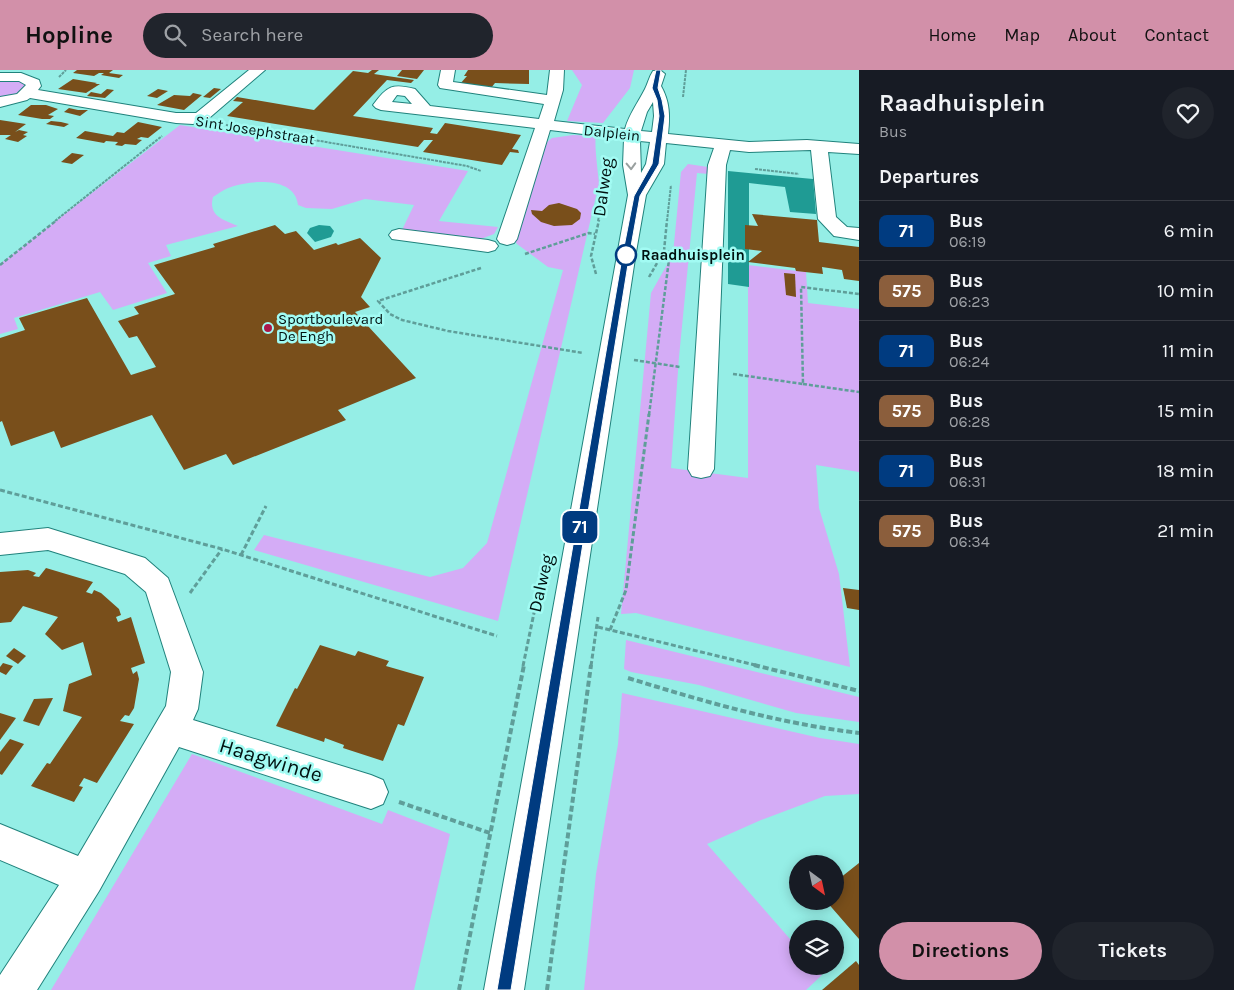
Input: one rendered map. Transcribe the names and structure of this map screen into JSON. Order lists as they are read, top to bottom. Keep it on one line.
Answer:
{"streets":{"street":["Sint Josephstraat","Dalplein","Dalweg","Haagwinde"]},"crossings":[["Dalplein","Dalweg"]],"places":["Raadhuisplein","Sportboulevard De Engh"],"lines":["bus line 71"],"north":"bottom right","page":{"header":"Hopline","search":"Search here","nav":["Home","Map","About","Contact"],"on_map":"71","heading":[["Raadhuisplein","Bus"],"Departures"],"list":[{"mark":"71","name":"Bus","note":"06:19","value":"6 min"},{"mark":"575","name":"Bus","note":"06:23","value":"10 min"},{"mark":"71","name":"Bus","note":"06:24","value":"11 min"},{"mark":"575","name":"Bus","note":"06:28","value":"15 min"},{"mark":"71","name":"Bus","note":"06:31","value":"18 min"},{"mark":"575","name":"Bus","note":"06:34","value":"21 min"}],"buttons":["Directions","Tickets"]}}
